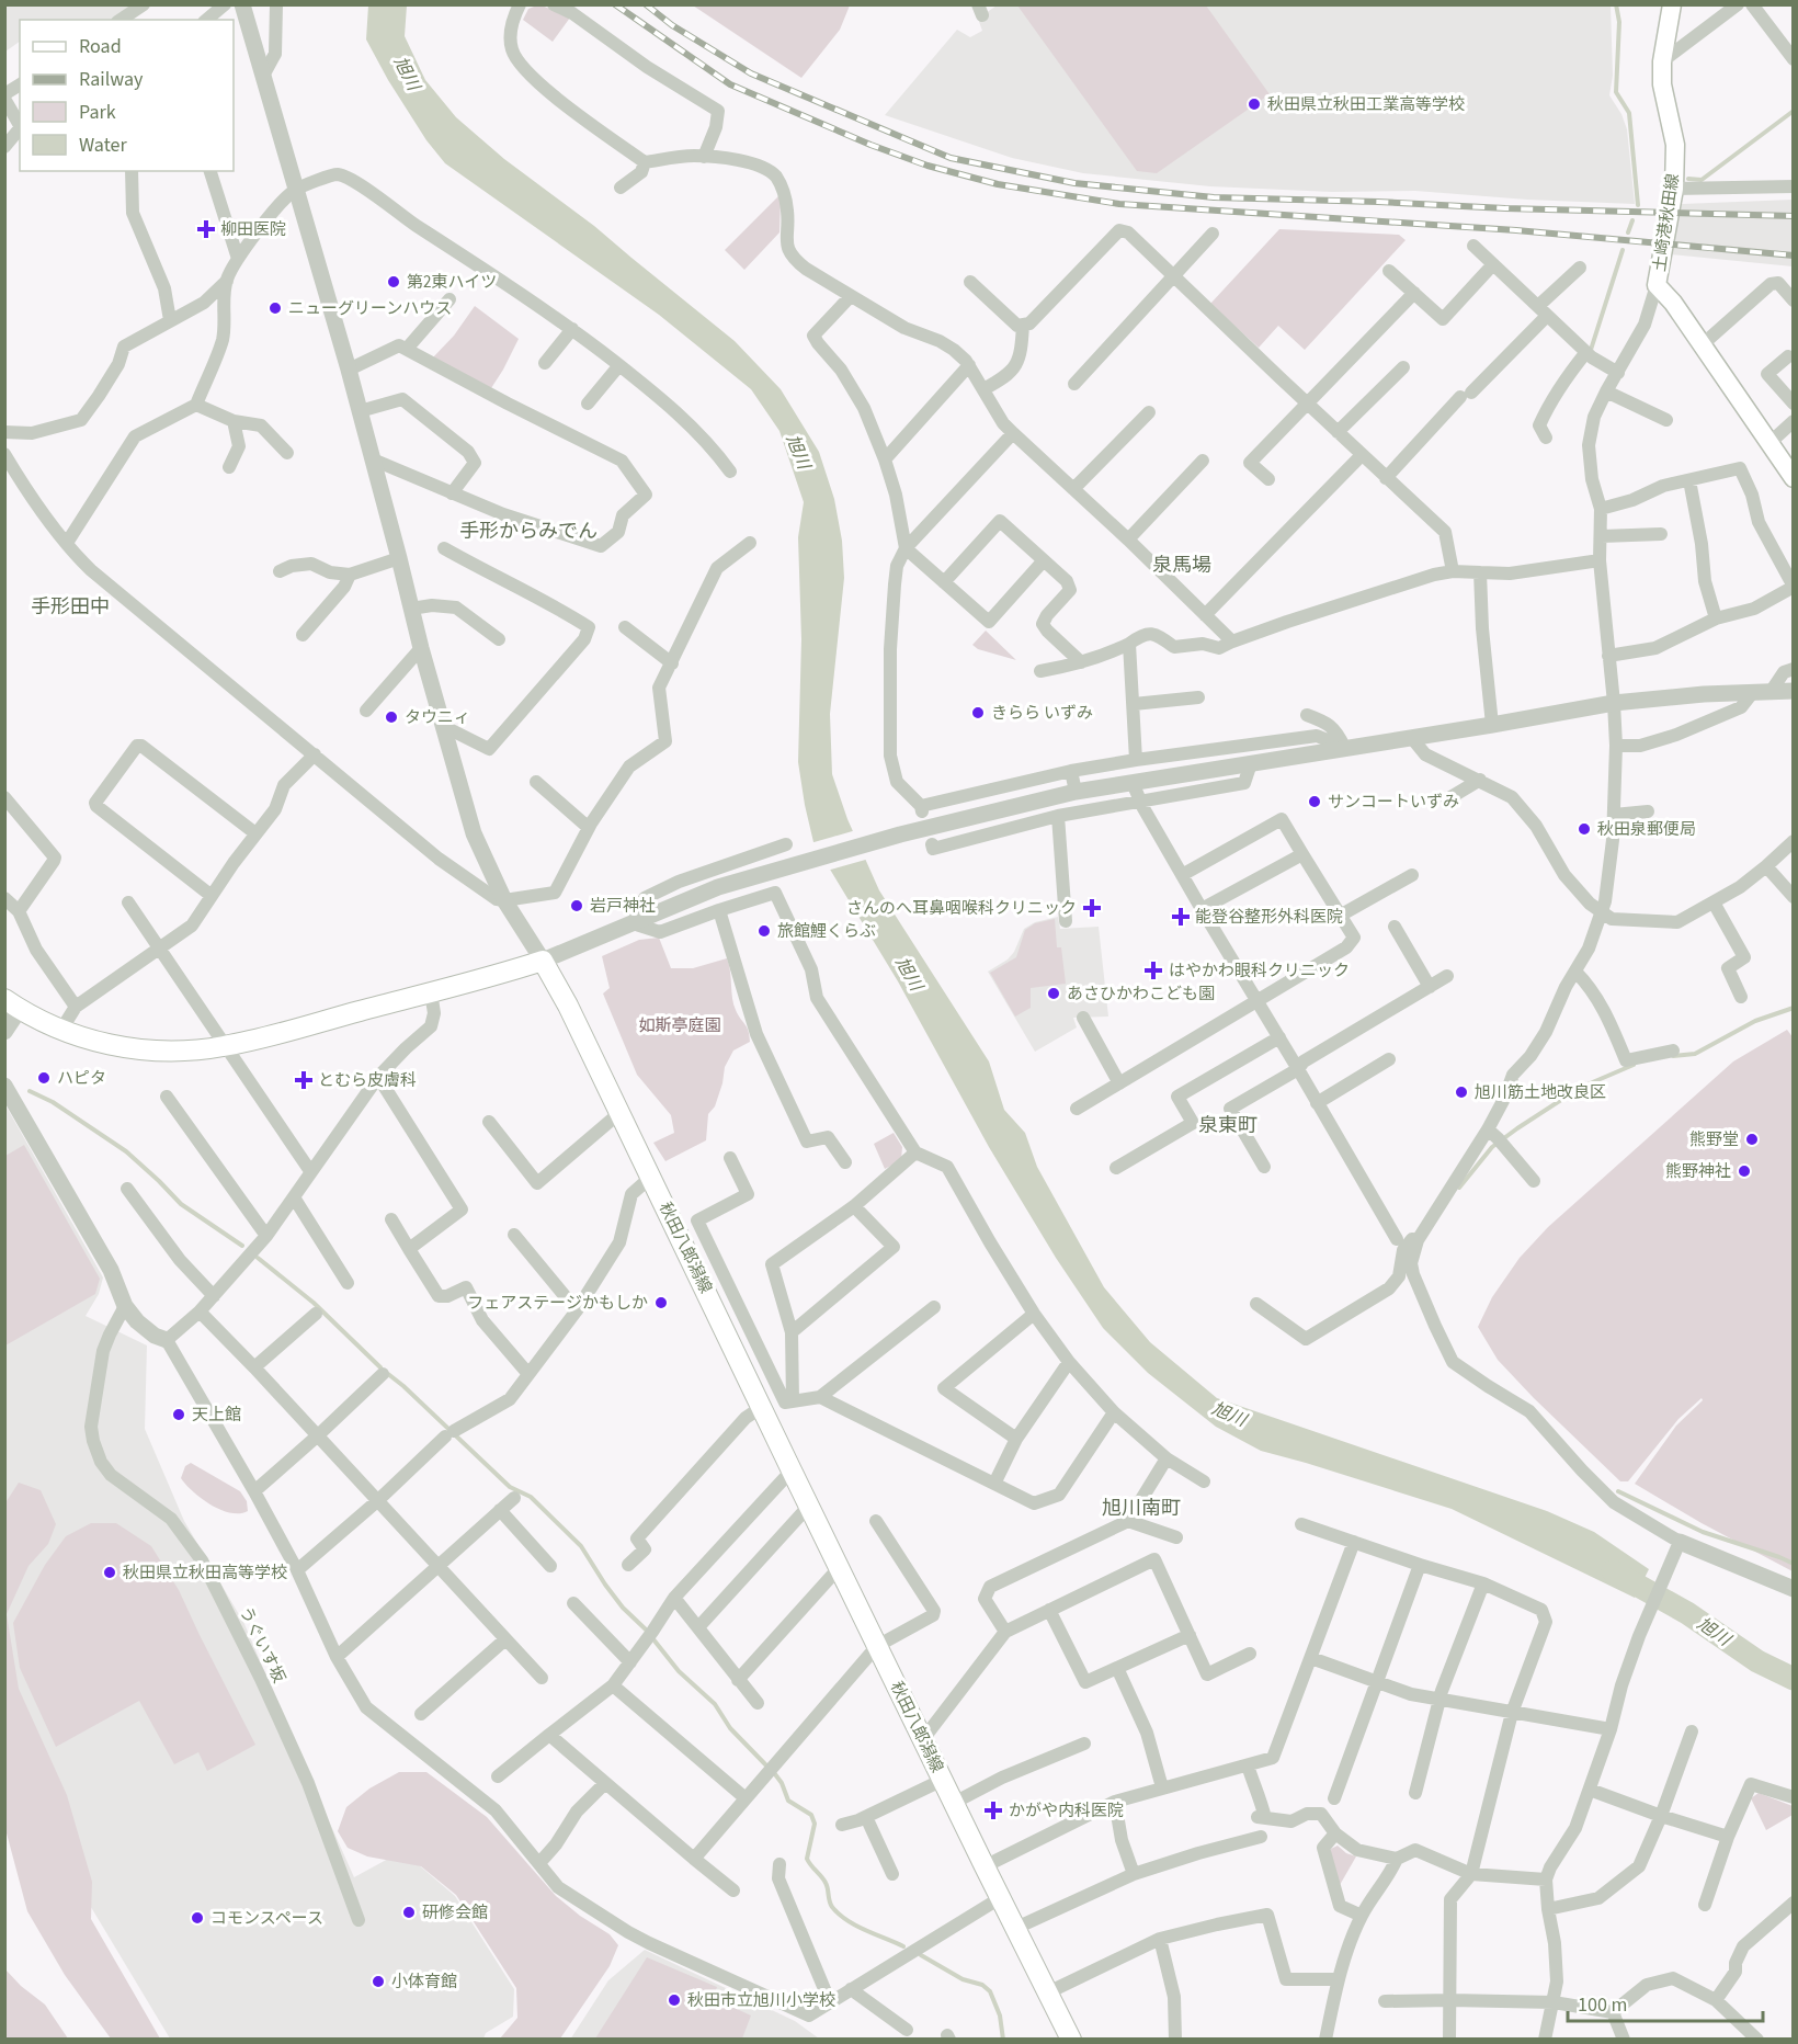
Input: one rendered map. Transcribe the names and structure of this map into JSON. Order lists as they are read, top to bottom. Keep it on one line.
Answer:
{"streets":{"main road":["土崎港秋田線","秋田八郎潟線"],"street":["うぐいす坂"]},"districts":["手形からみでん","泉馬場","手形田中","泉東町","旭川南町"],"water":["旭川"],"parks":["如斯亭庭園"],"places":{"other":["秋田県立秋田工業高等学校","第2東ハイツ","ニューグリーンハウス","きらら いずみ","タウニィ","サンコートいずみ","秋田泉郵便局","岩戸神社","旅館鯉くらぶ","あさひかわこども園","ハピタ","旭川筋土地改良区","熊野堂","熊野神社","フェアステージかもしか","天上館","秋田県立秋田高等学校","研修会館","コモンスペース","小体育館","秋田市立旭川小学校"],"health":["柳田医院","さんのへ耳鼻咽喉科クリニック","能登谷整形外科医院","はやかわ眼科クリニック","とむら皮膚科","かがや内科医院"]},"legend":["Road","Railway","Park","Water"],"scale_bar":"100 m"}
